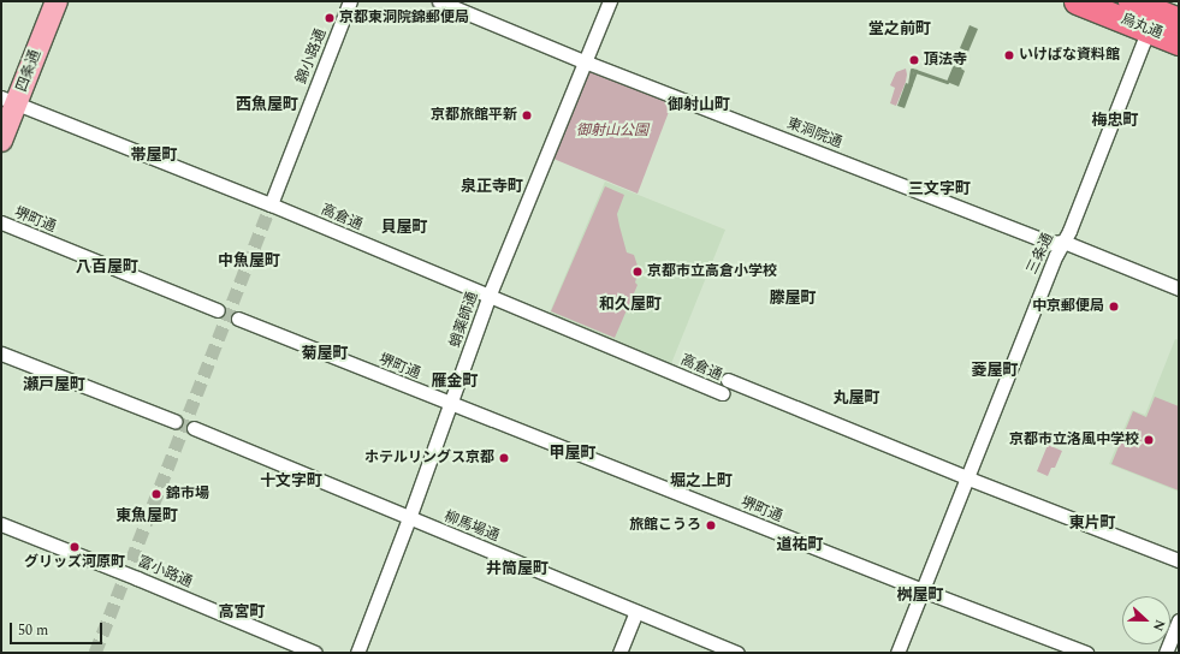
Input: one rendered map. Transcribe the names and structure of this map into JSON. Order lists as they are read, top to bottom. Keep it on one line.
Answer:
{"streets":{"highway":["烏丸通"],"main road":["四条通"],"street":["錦小路通","東洞院通","高倉通","堺町通","三条通","蛸薬師通","柳馬場通","富小路通"]},"crossings":[["烏丸通","三条通"],["錦小路通","高倉通"],["四条通","高倉通"],["東洞院通","三条通"],["東洞院通","蛸薬師通"],["高倉通","三条通"],["高倉通","蛸薬師通"],["堺町通","三条通"],["堺町通","蛸薬師通"],["蛸薬師通","柳馬場通"]],"districts":["堂之前町","西魚屋町","御射山町","梅忠町","帯屋町","泉正寺町","三文字町","貝屋町","中魚屋町","八百屋町","滕屋町","和久屋町","菊屋町","菱屋町","雁金町","瀬戸屋町","丸屋町","甲屋町","十文字町","堀之上町","東魚屋町","東片町","道祐町","井筒屋町","桝屋町","高宮町"],"parks":["御射山公園"],"places":["京都東洞院錦郵便局","いけばな資料館","頂法寺","京都旅館平新","京都市立高倉小学校","中京郵便局","京都市立洛風中学校","ホテルリングス京都","錦市場","旅館こうろ","グリッズ河原町"],"scale_bar":"50 m","north":"right"}
